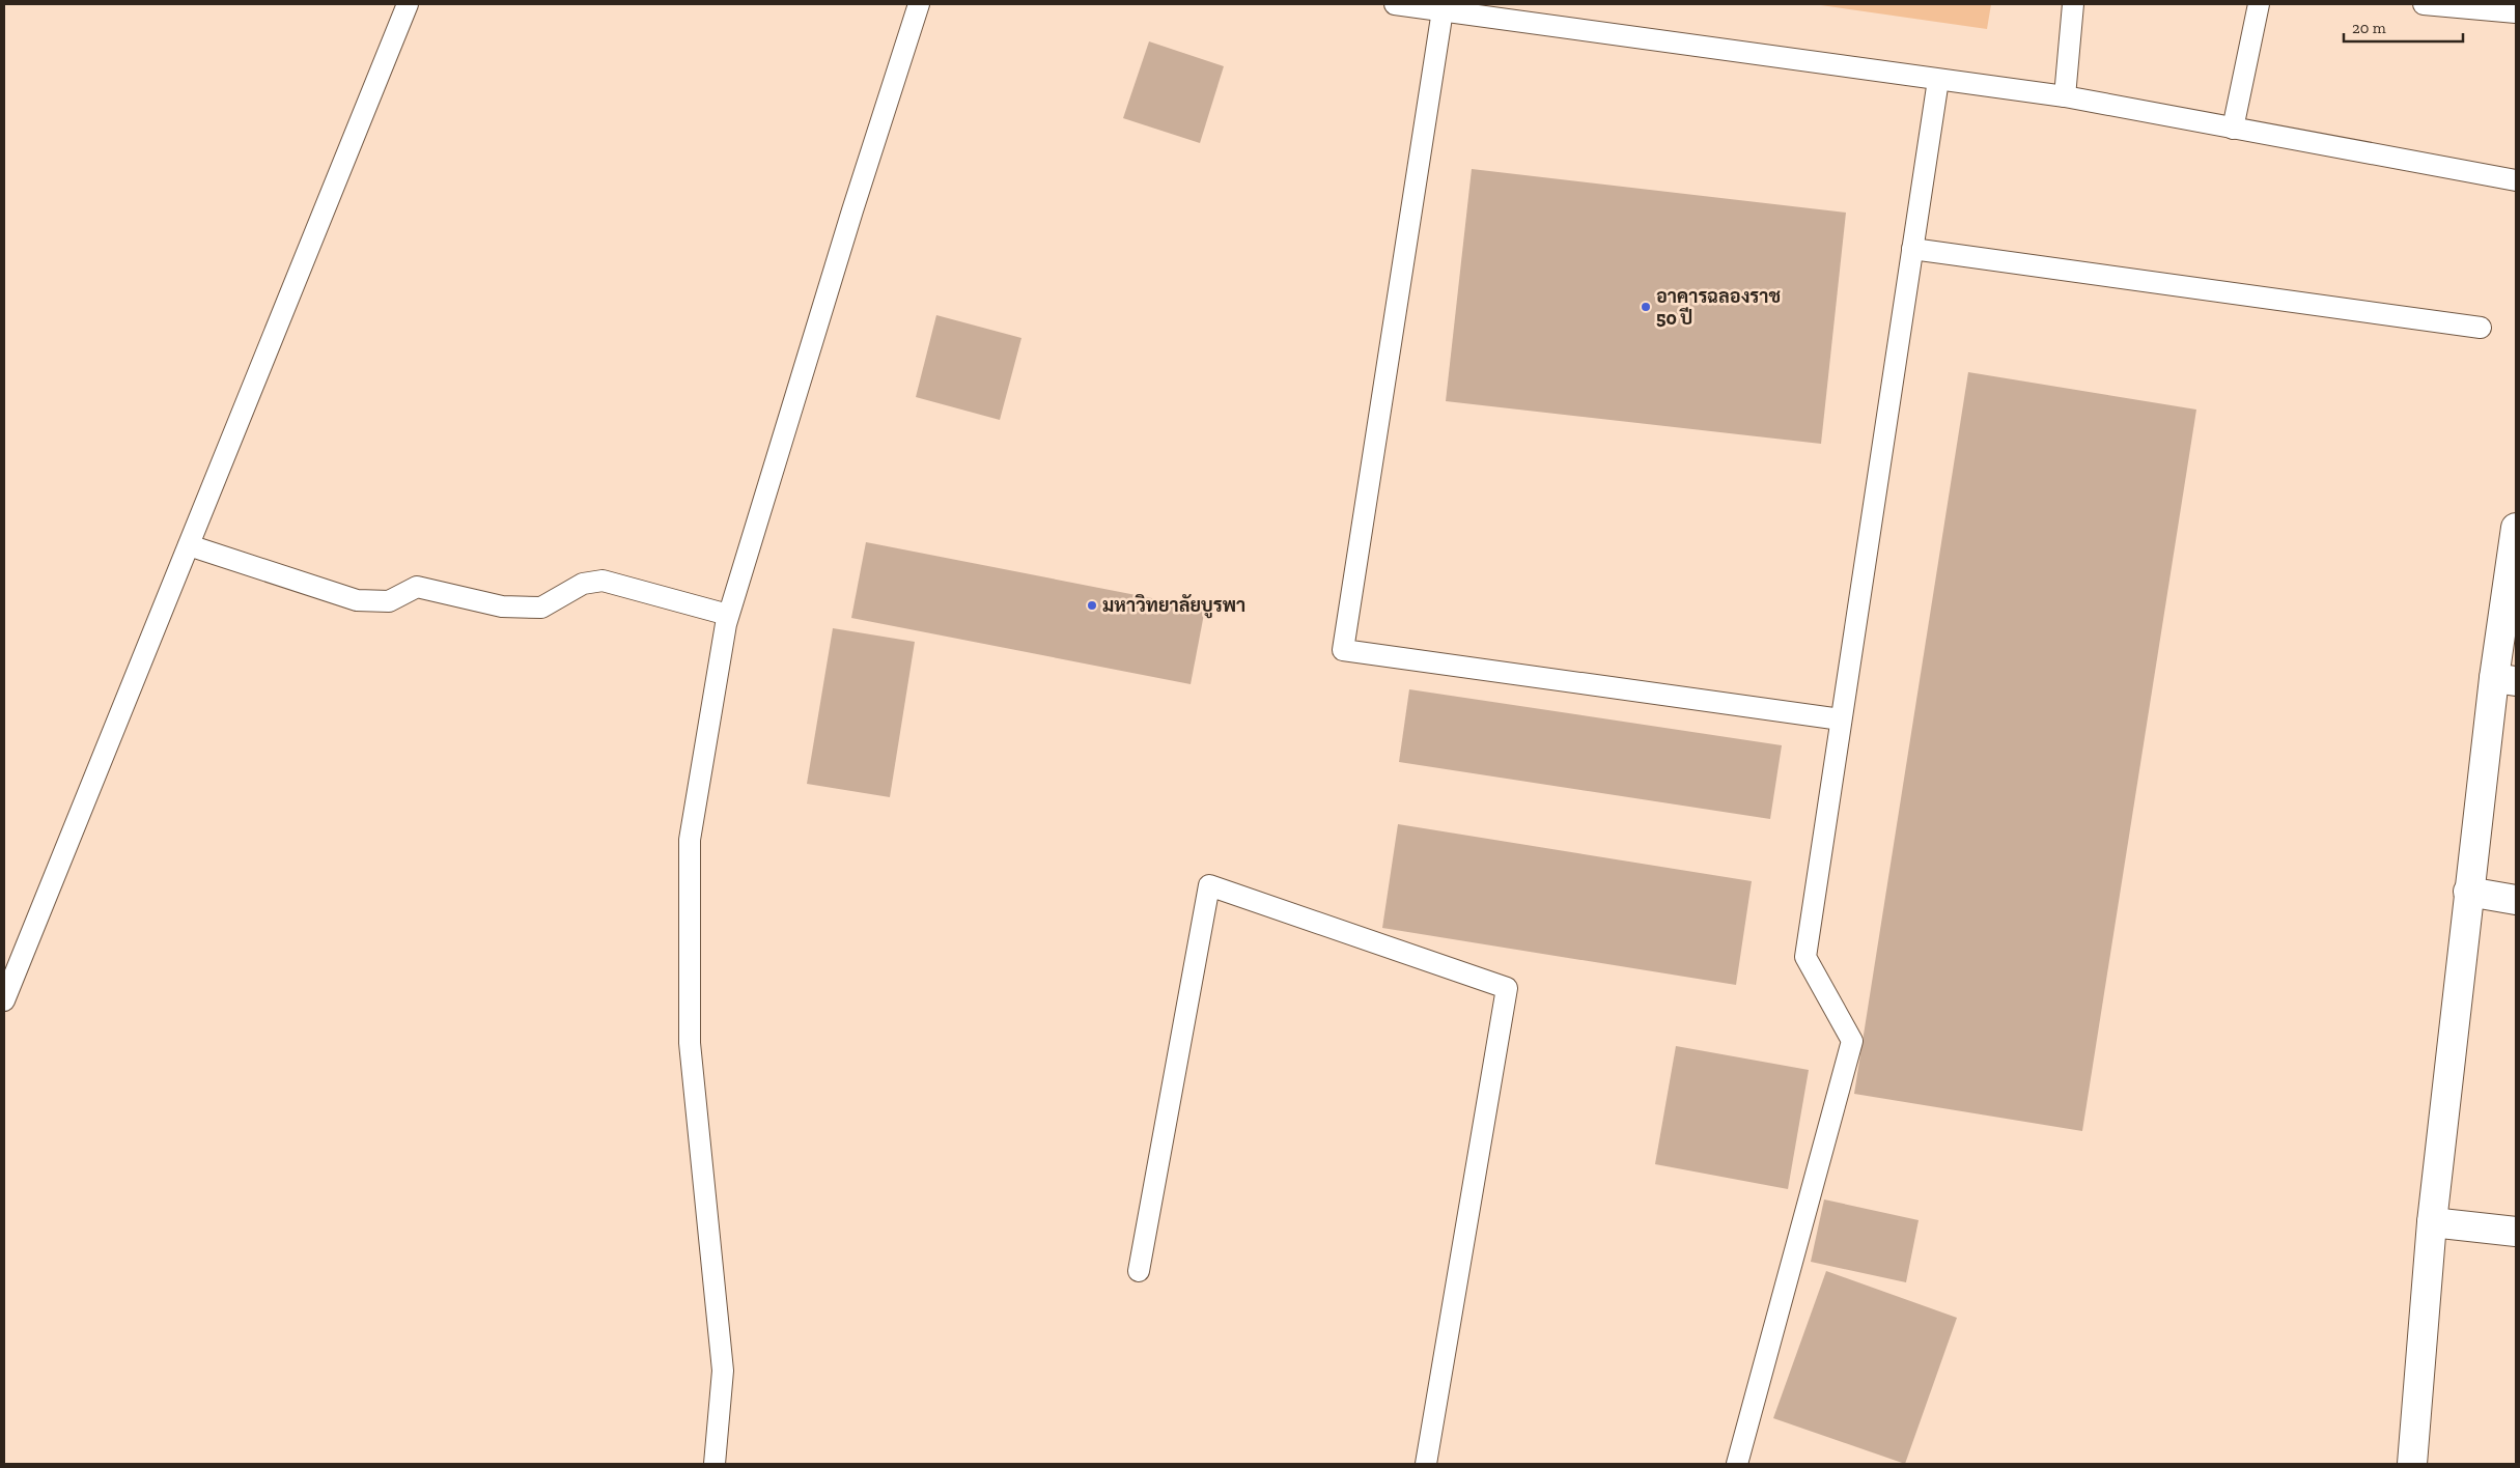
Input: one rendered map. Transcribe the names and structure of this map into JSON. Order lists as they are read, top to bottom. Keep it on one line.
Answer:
{"places":["อาคารฉลองราช 50 ปี","มหาวิทยาลัยบูรพา"],"scale_bar":"20 m"}
